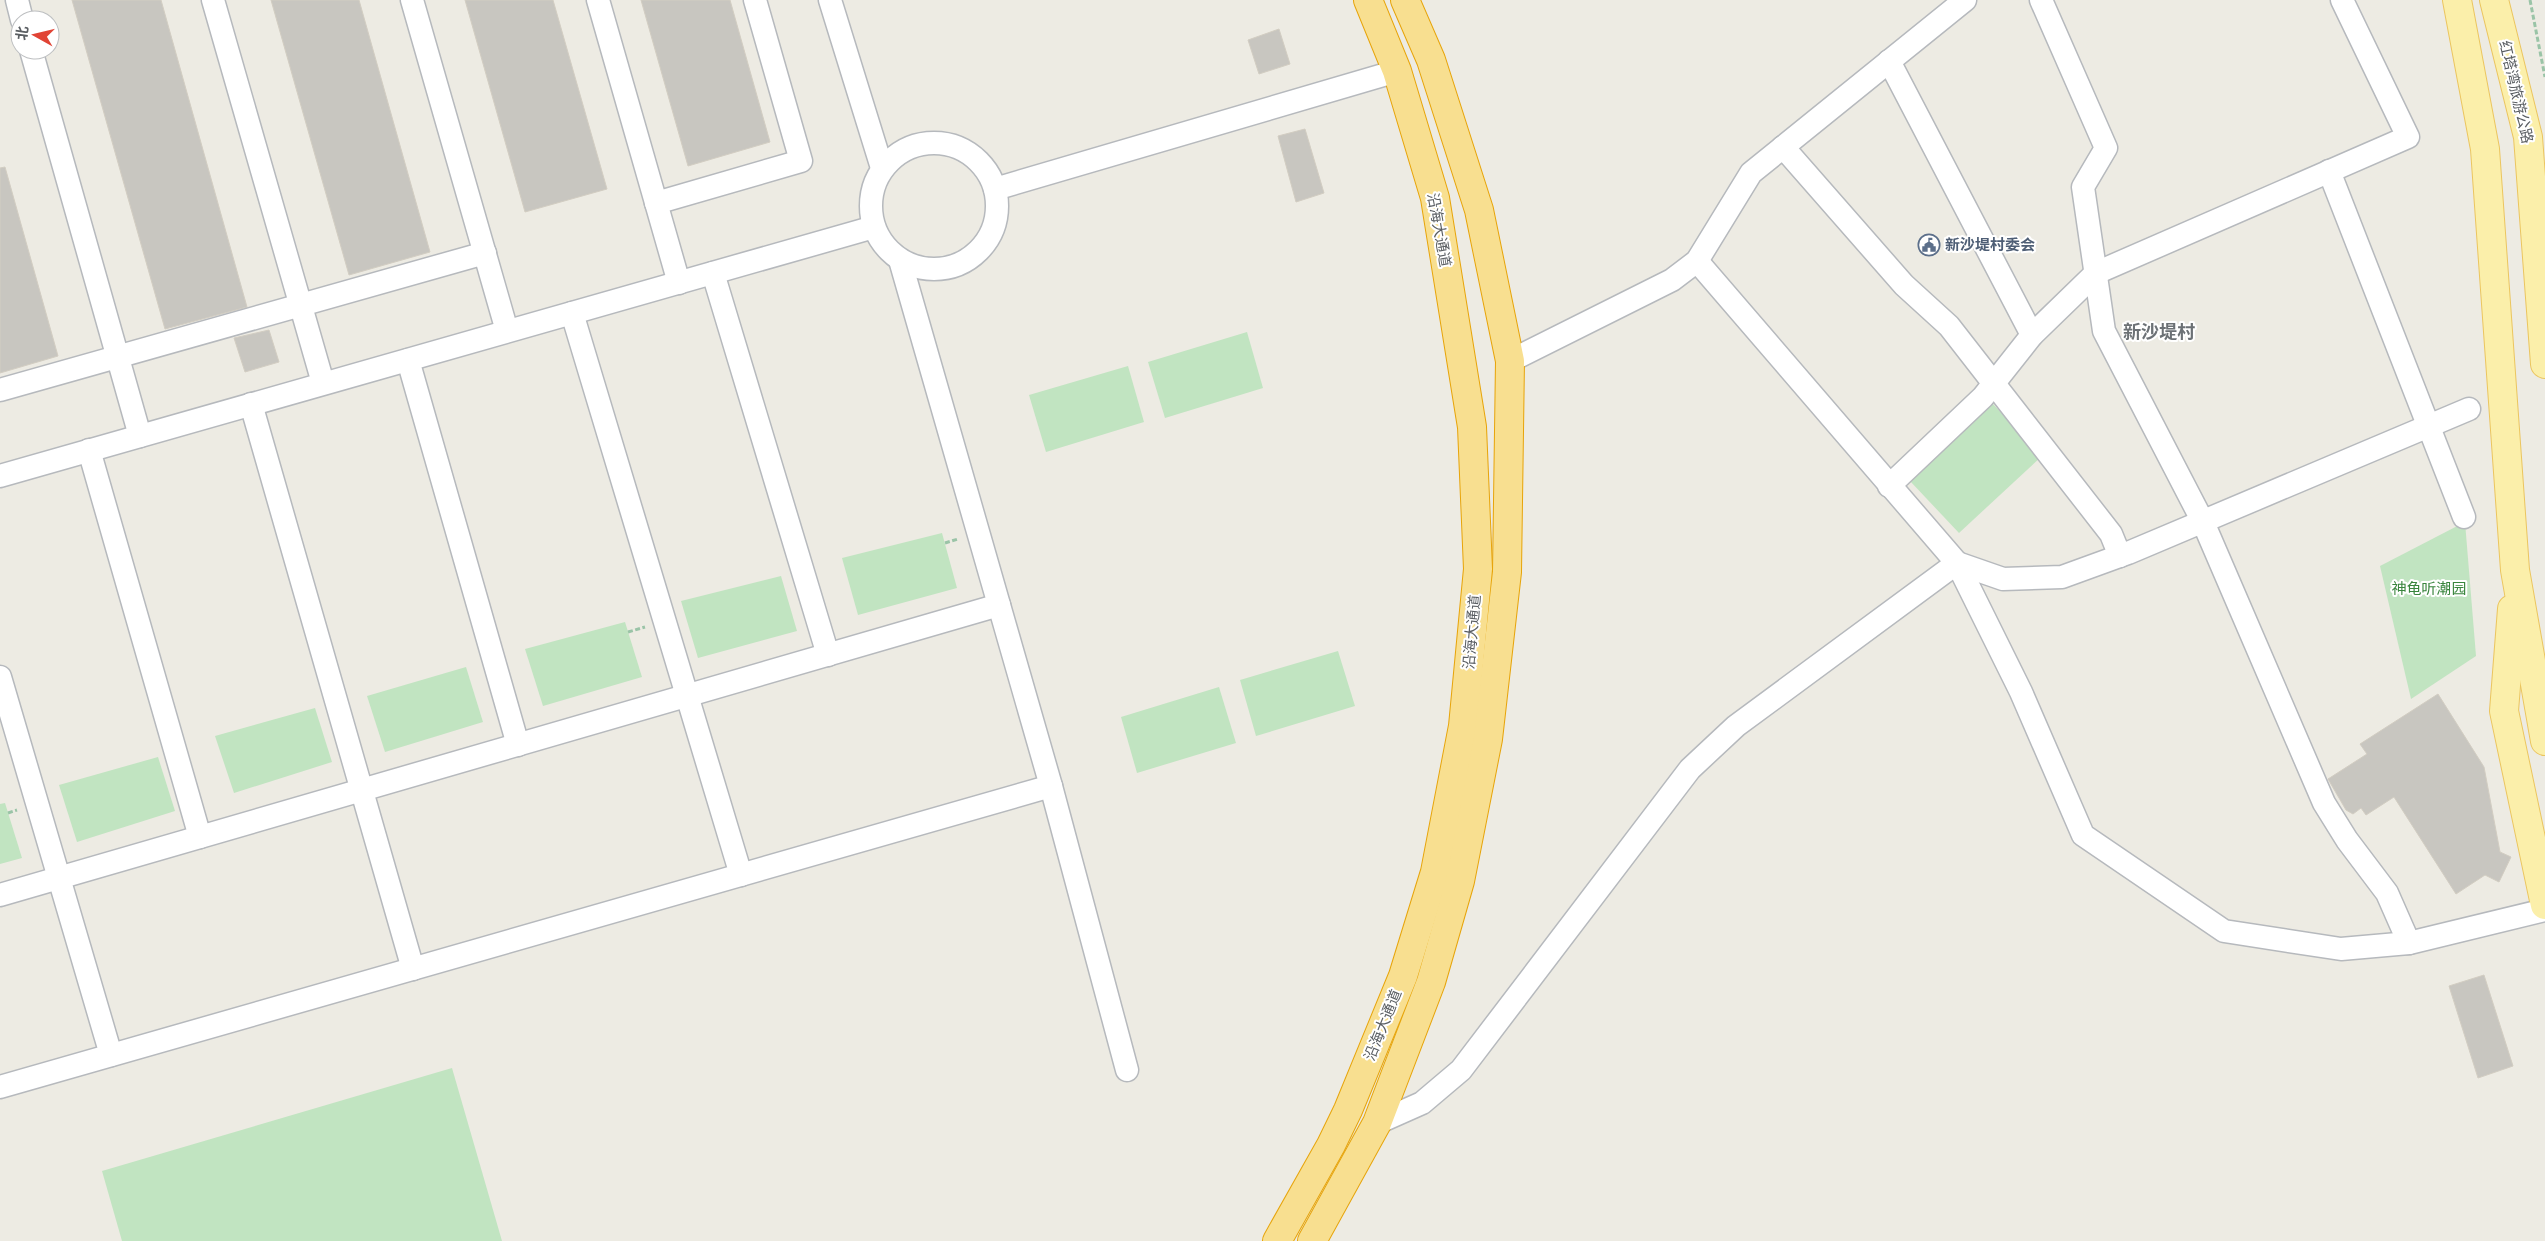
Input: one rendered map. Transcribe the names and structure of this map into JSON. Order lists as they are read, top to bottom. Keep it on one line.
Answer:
{"streets":{"highway":["沿海大通道"],"main road":["红塔湾旅游公路"]},"districts":["新沙堤村"],"parks":["神龟听潮园"],"places":{"public building":["新沙堤村委会"]},"north":"left"}
